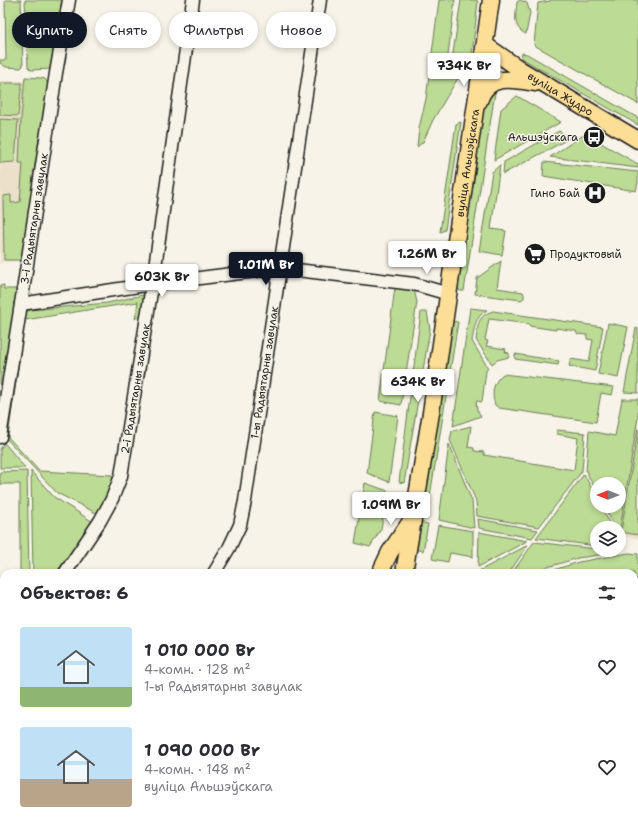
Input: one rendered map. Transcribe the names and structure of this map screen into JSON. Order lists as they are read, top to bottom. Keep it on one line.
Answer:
{"streets":{"main road":["вуліца Жудро","вуліца Альшэўскага"],"street":["3-і Радыятарны завулак","1-ы Радыятарны завулак","2-і Радыятарны завулак"]},"crossings":[["вуліца Жудро","вуліца Альшэўскага"]],"places":{"bus stop":["Альшэўскага"],"hospital":["Гино Бай"],"supermarket":["Продуктовый"]},"north":"left","page":{"chip":["Купить","Снять","Фильтры","Новое"],"price":["734K Br","1.26M Br","1.01M Br","603K Br","634K Br","1.09M Br"],"heading":"Объектов: 6","list":[{"name":"1 010 000 Br","note":"4-комн. · 128 m² · 1-ы Радыятарны завулак"},{"name":"1 090 000 Br","note":"4-комн. · 148 m² · вуліца Альшэўскага"}]}}
